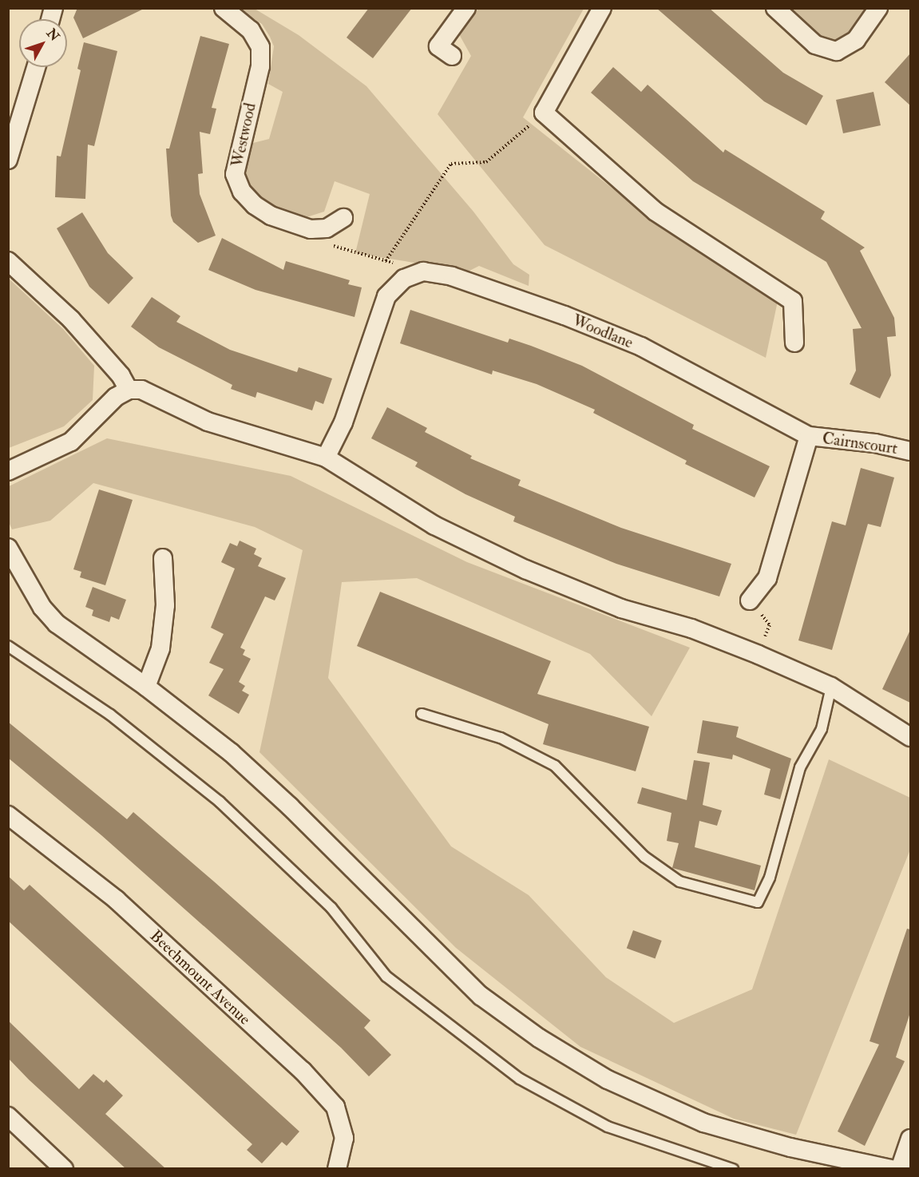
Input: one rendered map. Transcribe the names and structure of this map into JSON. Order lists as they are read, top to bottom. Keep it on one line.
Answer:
{"streets":{"street":["Westwood","Woodlane","Cairnscourt","Beechmount Avenue"]},"crossings":[["Woodlane","Cairnscourt"]],"north":"top right"}
